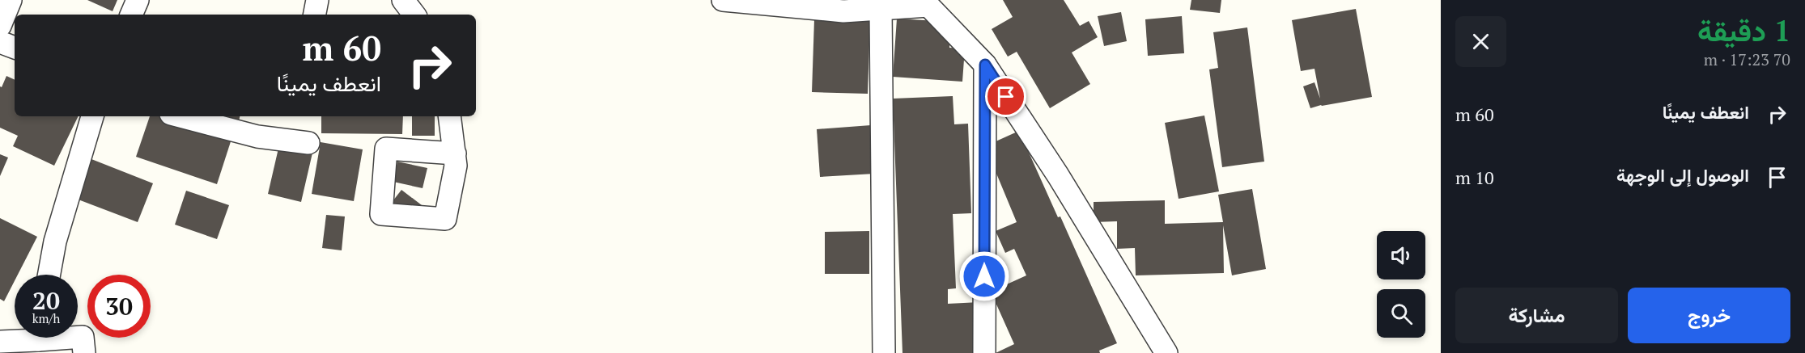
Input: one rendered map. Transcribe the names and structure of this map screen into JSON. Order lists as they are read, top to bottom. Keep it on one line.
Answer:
{"page":{"heading":["1 دقيقة","70 m · 17:23"],"turn":["60 m","انعطف يمينًا"],"list":[{"name":"انعطف يمينًا","value":"60 m"},{"name":"الوصول إلى الوجهة","value":"10 m"}],"speed":"20 km/h","limit":"30","buttons":["خروج","مشاركة"]}}
